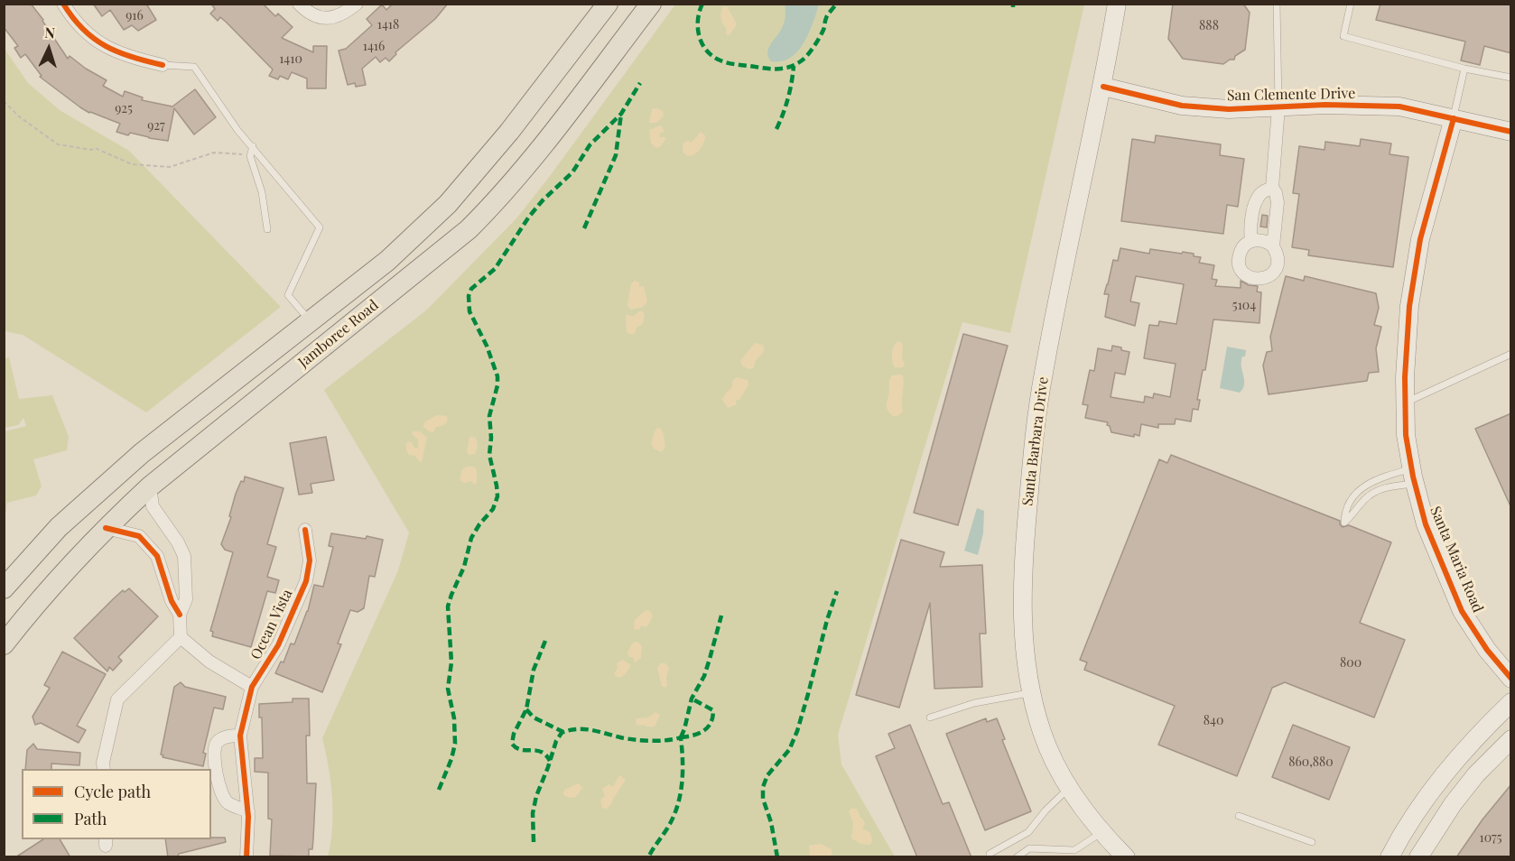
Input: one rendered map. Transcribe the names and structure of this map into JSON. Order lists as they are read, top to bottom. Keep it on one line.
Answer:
{"streets":{"main road":["San Clemente Drive","Jamboree Road","Santa Barbara Drive","Santa Maria Road"],"street":["Ocean Vista"]},"crossings":[["San Clemente Drive","Santa Barbara Drive"],["San Clemente Drive","Santa Maria Road"]],"house_numbers":["916","1418","888","1416","1410","925","927","5104","800","840","860,880","1075"],"legend":["Cycle path","Path"],"north":"top"}
